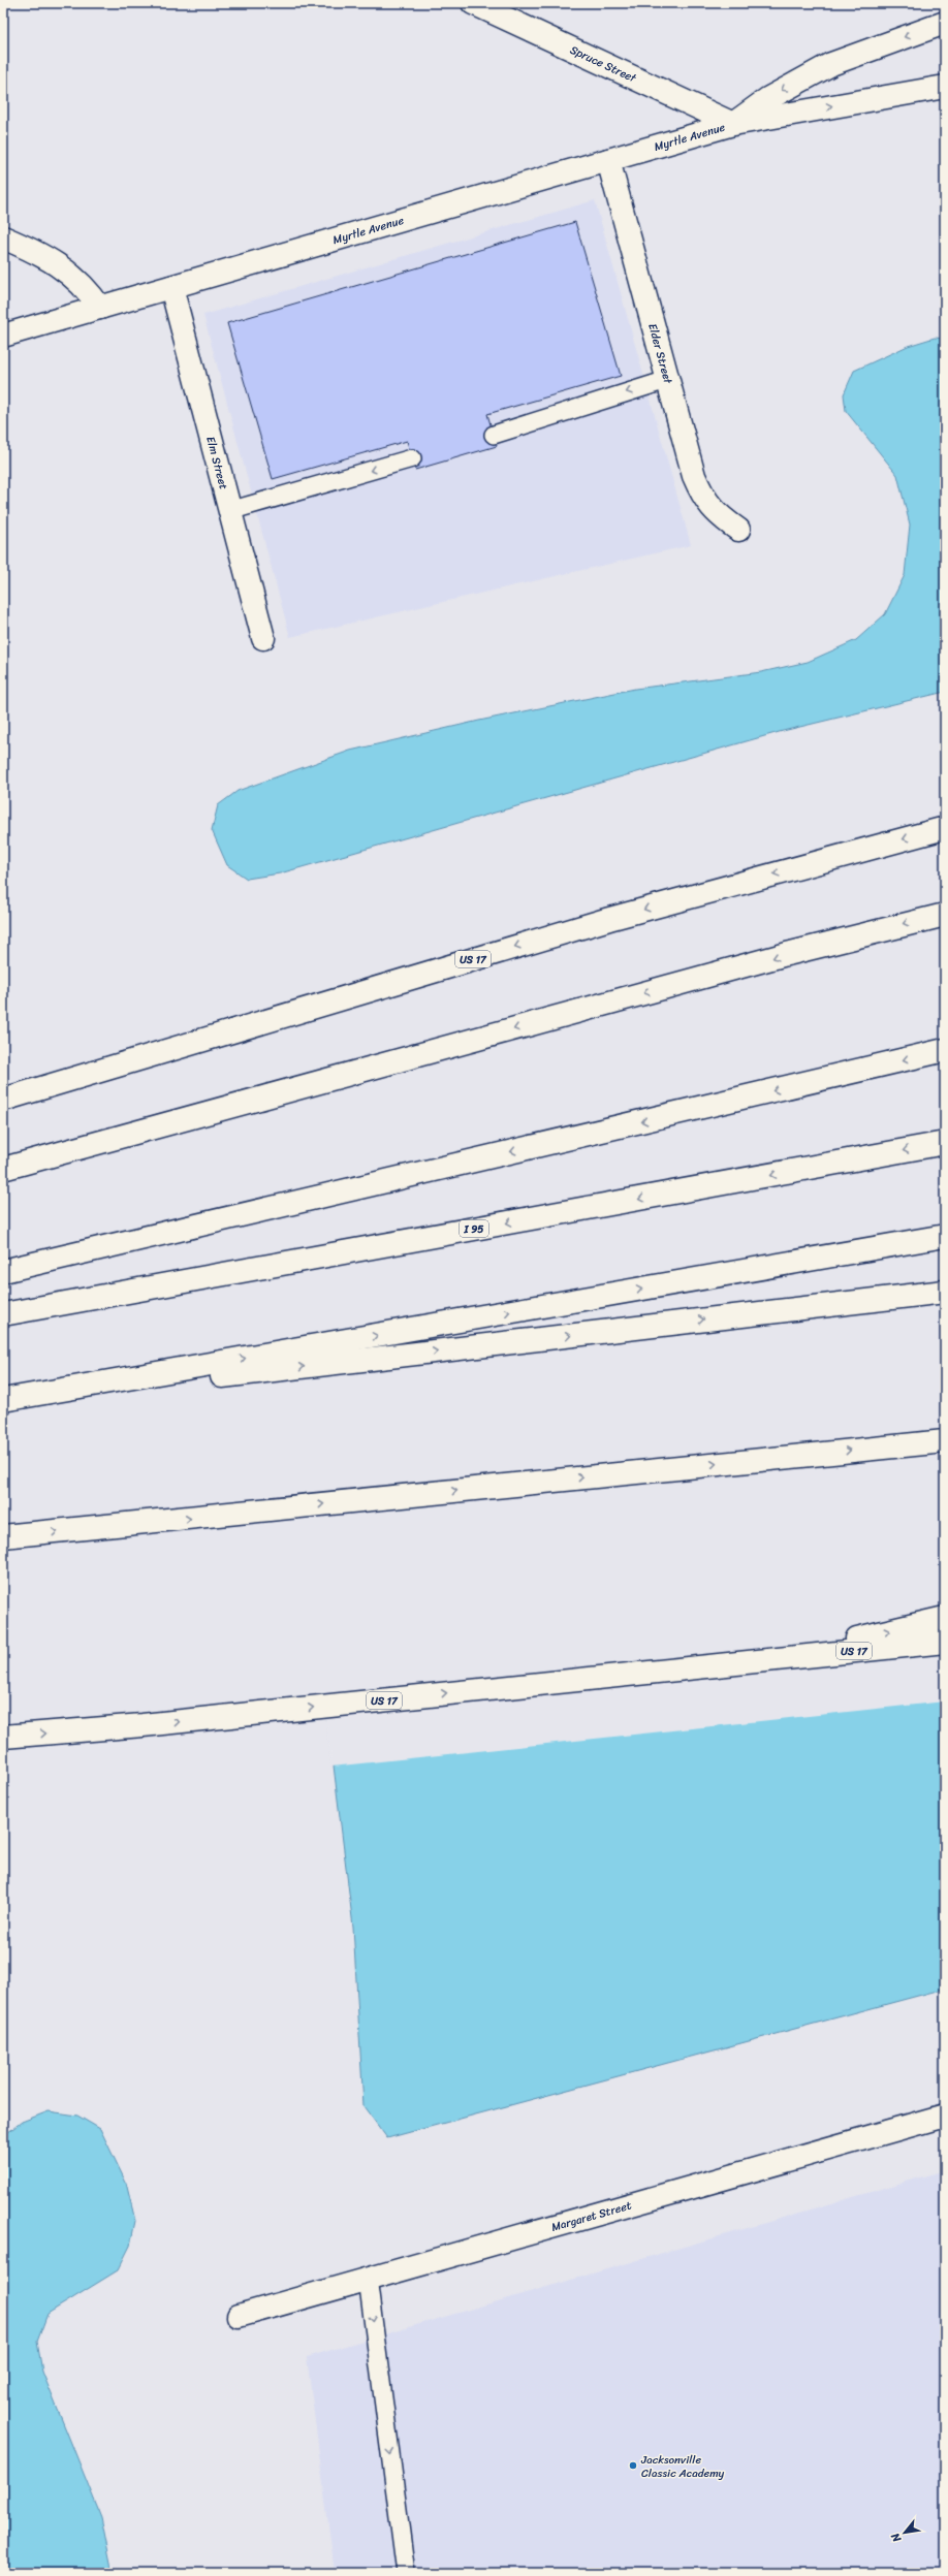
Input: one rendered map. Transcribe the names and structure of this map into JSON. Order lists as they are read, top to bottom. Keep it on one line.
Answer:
{"streets":{"main road":["Spruce Street","Myrtle Avenue","Elder Street","Elm Street","US 17","I 95","Margaret Street"]},"crossings":[["Spruce Street","Myrtle Avenue"],["Myrtle Avenue","Elder Street"],["Myrtle Avenue","Elm Street"]],"places":["Jacksonville Classic Academy"],"north":"bottom left"}
